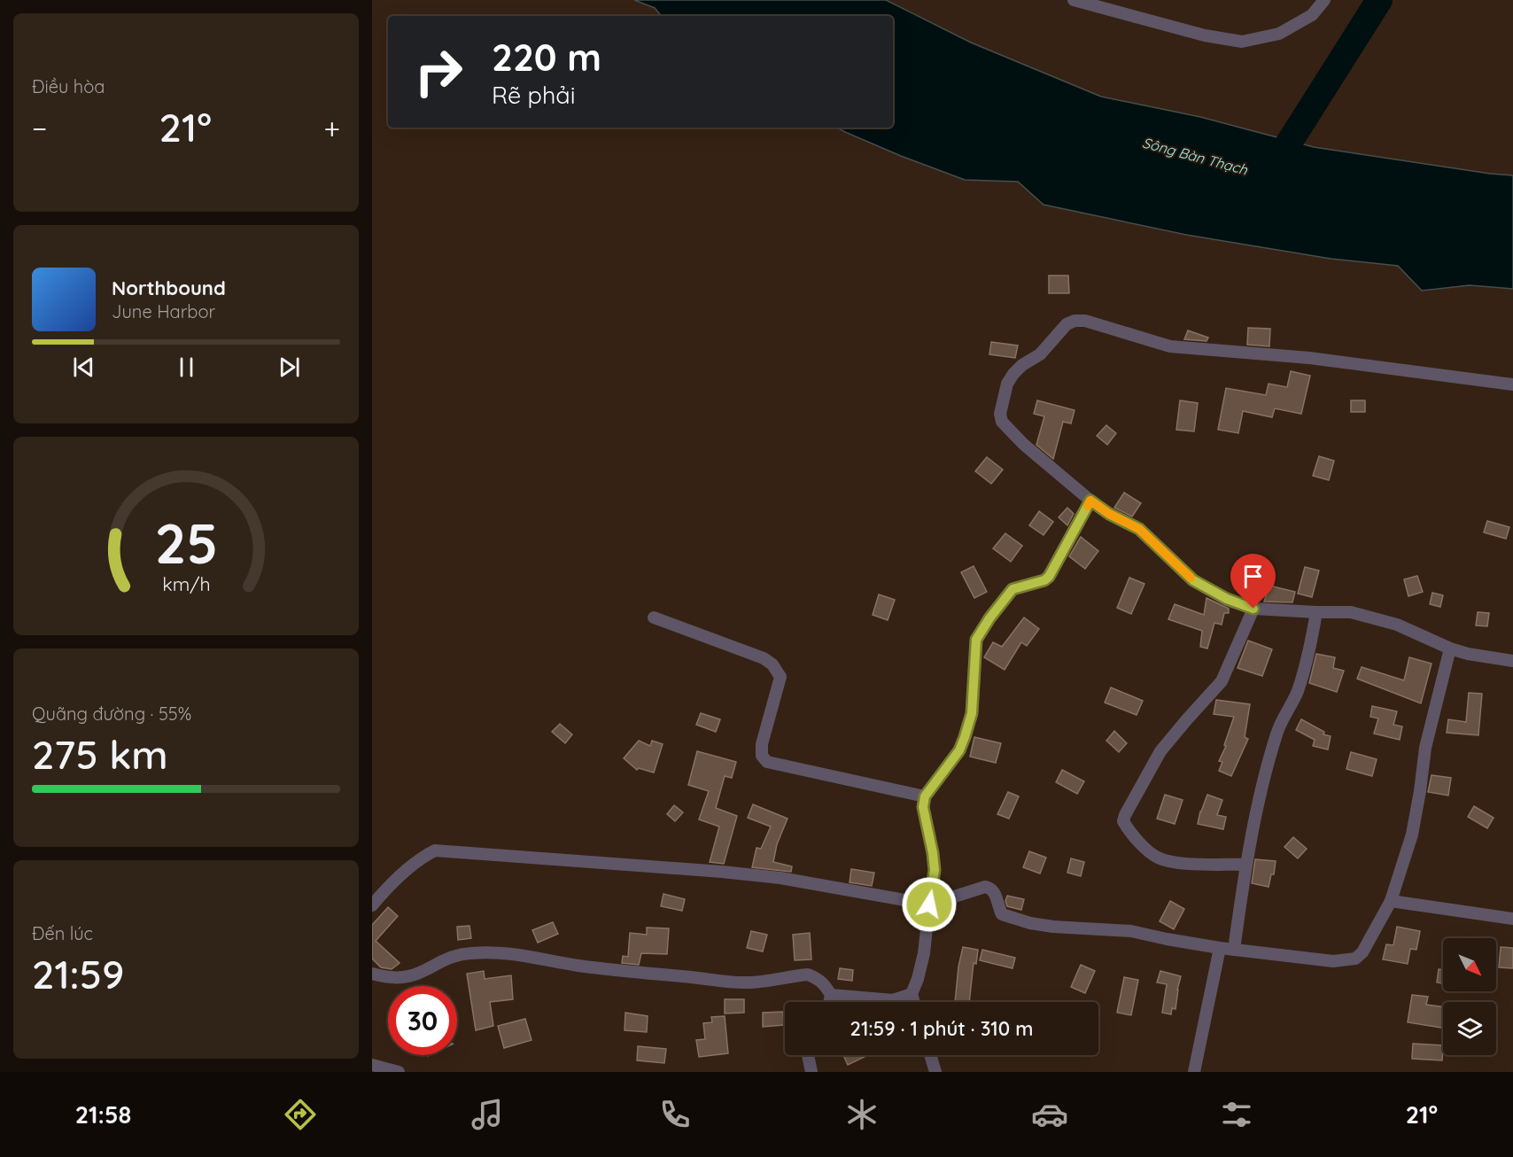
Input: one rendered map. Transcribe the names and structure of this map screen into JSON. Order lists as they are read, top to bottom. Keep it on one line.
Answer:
{"water":["Sông Bàn Thạch"],"north":"bottom right","page":{"tile":["Điều hòa",["Quãng đường · 55%","275 km"],["Đến lúc","21:59"]],"turn":["220 m","Rẽ phải"],"heat":["−","21°","+"],"song":["Northbound","June Harbor"],"limit":"30","trip":"21:59 · 1 phút · 310 m","tabs":["21:58","21°"],"gauge":["25","km/h"]}}
